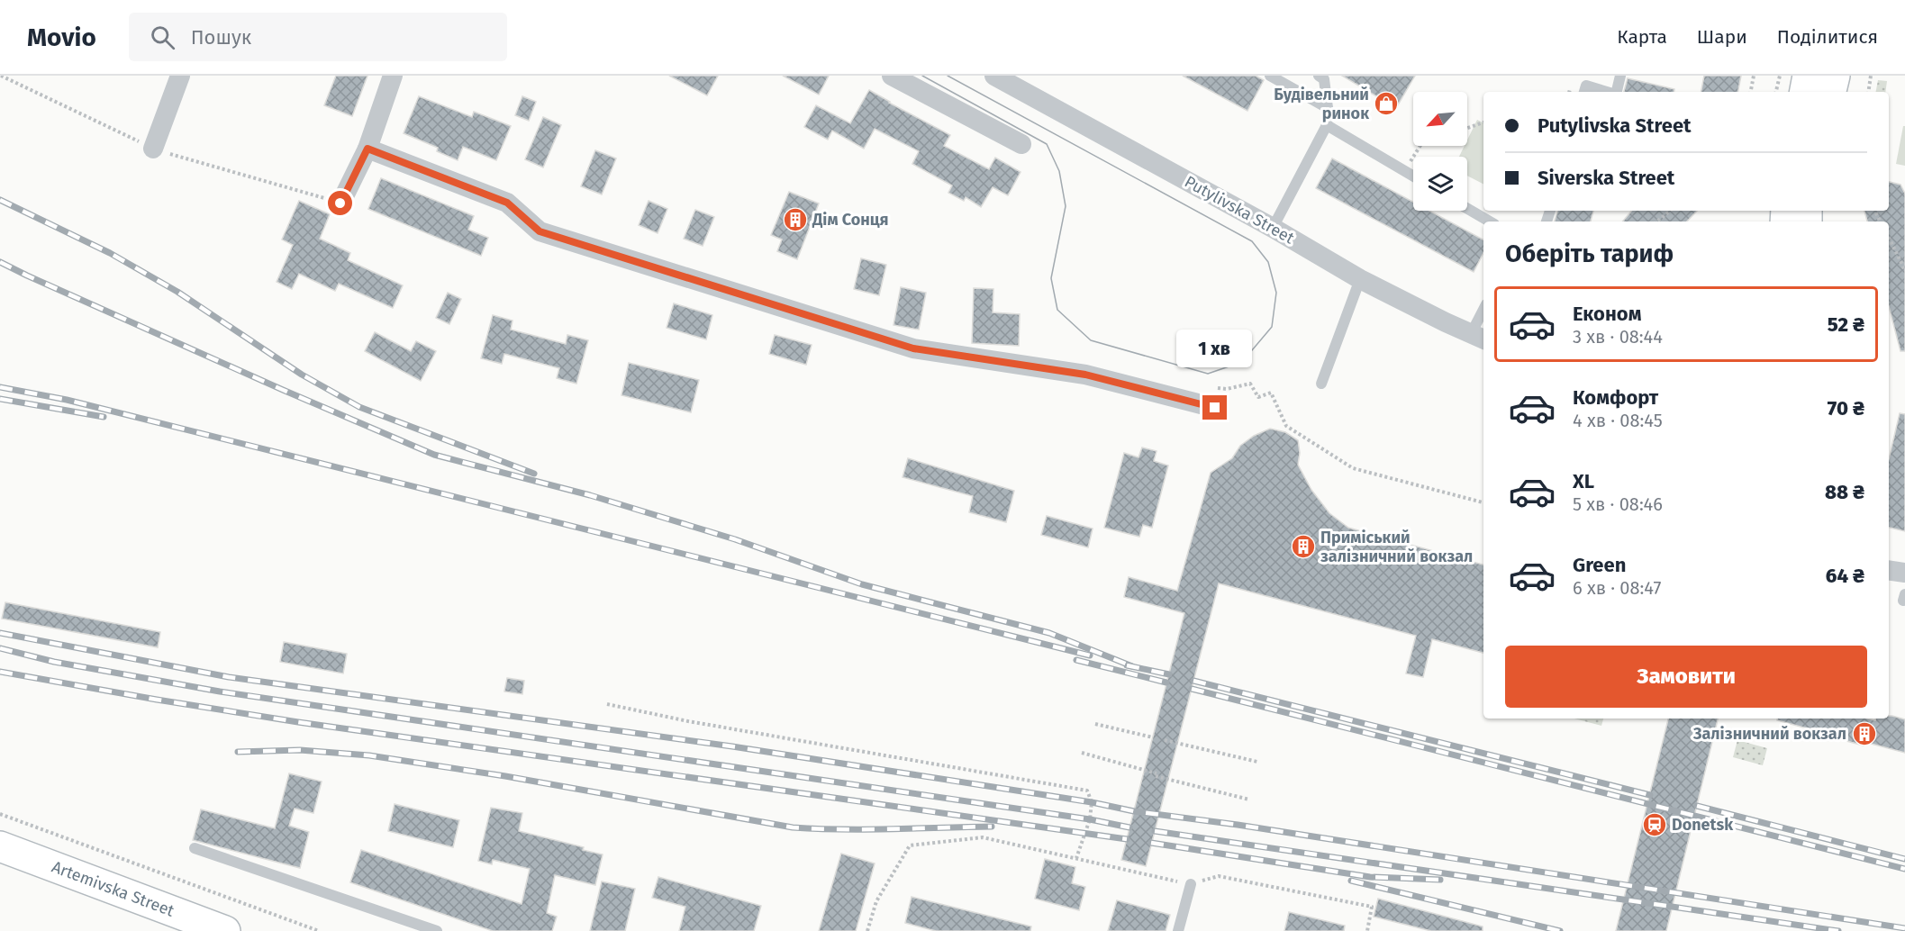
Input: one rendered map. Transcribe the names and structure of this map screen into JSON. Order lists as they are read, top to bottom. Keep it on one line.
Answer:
{"streets":{"main road":["Artemivska Street"],"street":["Putylivska Street"]},"places":{"shop":["Будівельний ринок"],"building":["Дім Сонця","Приміський залізничний вокзал","Залізничний вокзал"],"station":["Donetsk"]},"north":"bottom left","page":{"header":"Movio","search":"Пошук","nav":["Карта","Шари","Поділитися"],"banner":["Putylivska Street","Siverska Street"],"heading":"Оберіть тариф","list":[{"name":"Економ","note":"3 хв · 08:44","value":"52 ₴"},{"name":"Комфорт","note":"4 хв · 08:45","value":"70 ₴"},{"name":"XL","note":"5 хв · 08:46","value":"88 ₴"},{"name":"Green","note":"6 хв · 08:47","value":"64 ₴"}],"bubble":"1 хв","buttons":"Замовити"}}
